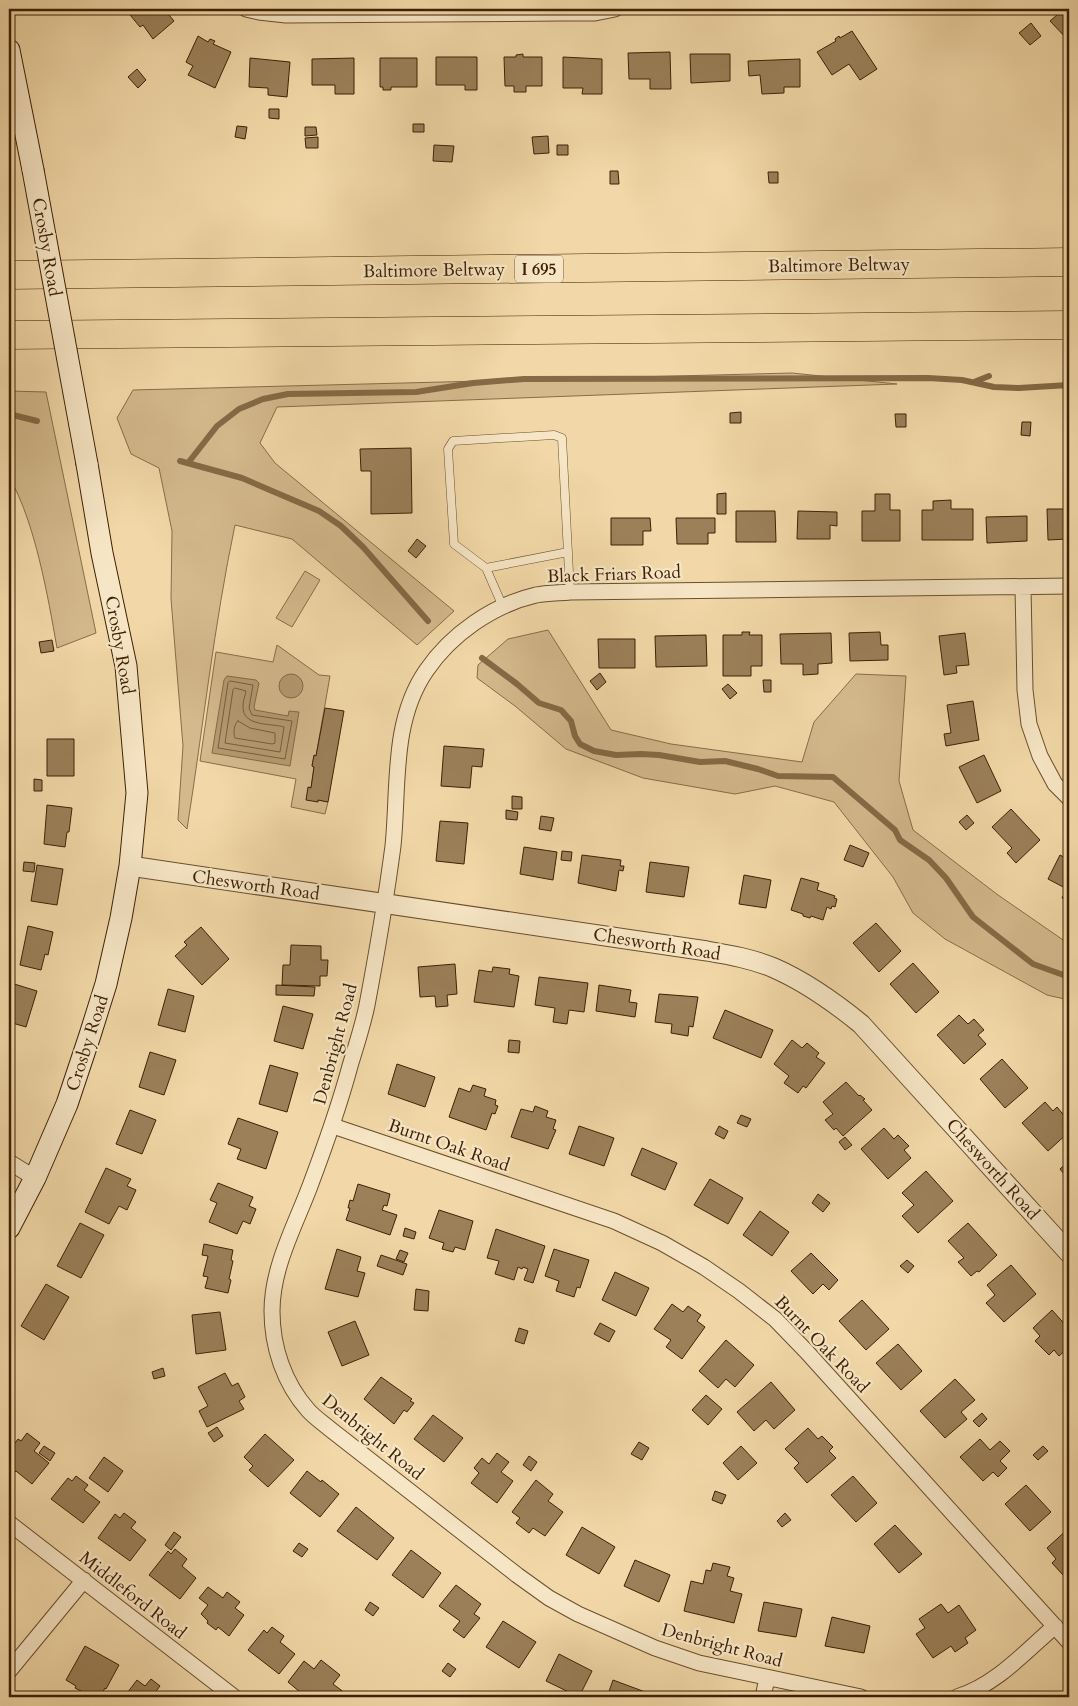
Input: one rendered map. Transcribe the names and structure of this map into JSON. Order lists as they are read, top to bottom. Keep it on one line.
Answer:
{"streets":{"highway":["Baltimore Beltway","I 695"],"main road":["Crosby Road"],"street":["Black Friars Road","Chesworth Road","Denbright Road","Burnt Oak Road","Middleford Road"]},"crossings":[["Crosby Road","Chesworth Road"],["Black Friars Road","Chesworth Road"],["Black Friars Road","Denbright Road"],["Chesworth Road","Denbright Road"],["Denbright Road","Burnt Oak Road"]]}
